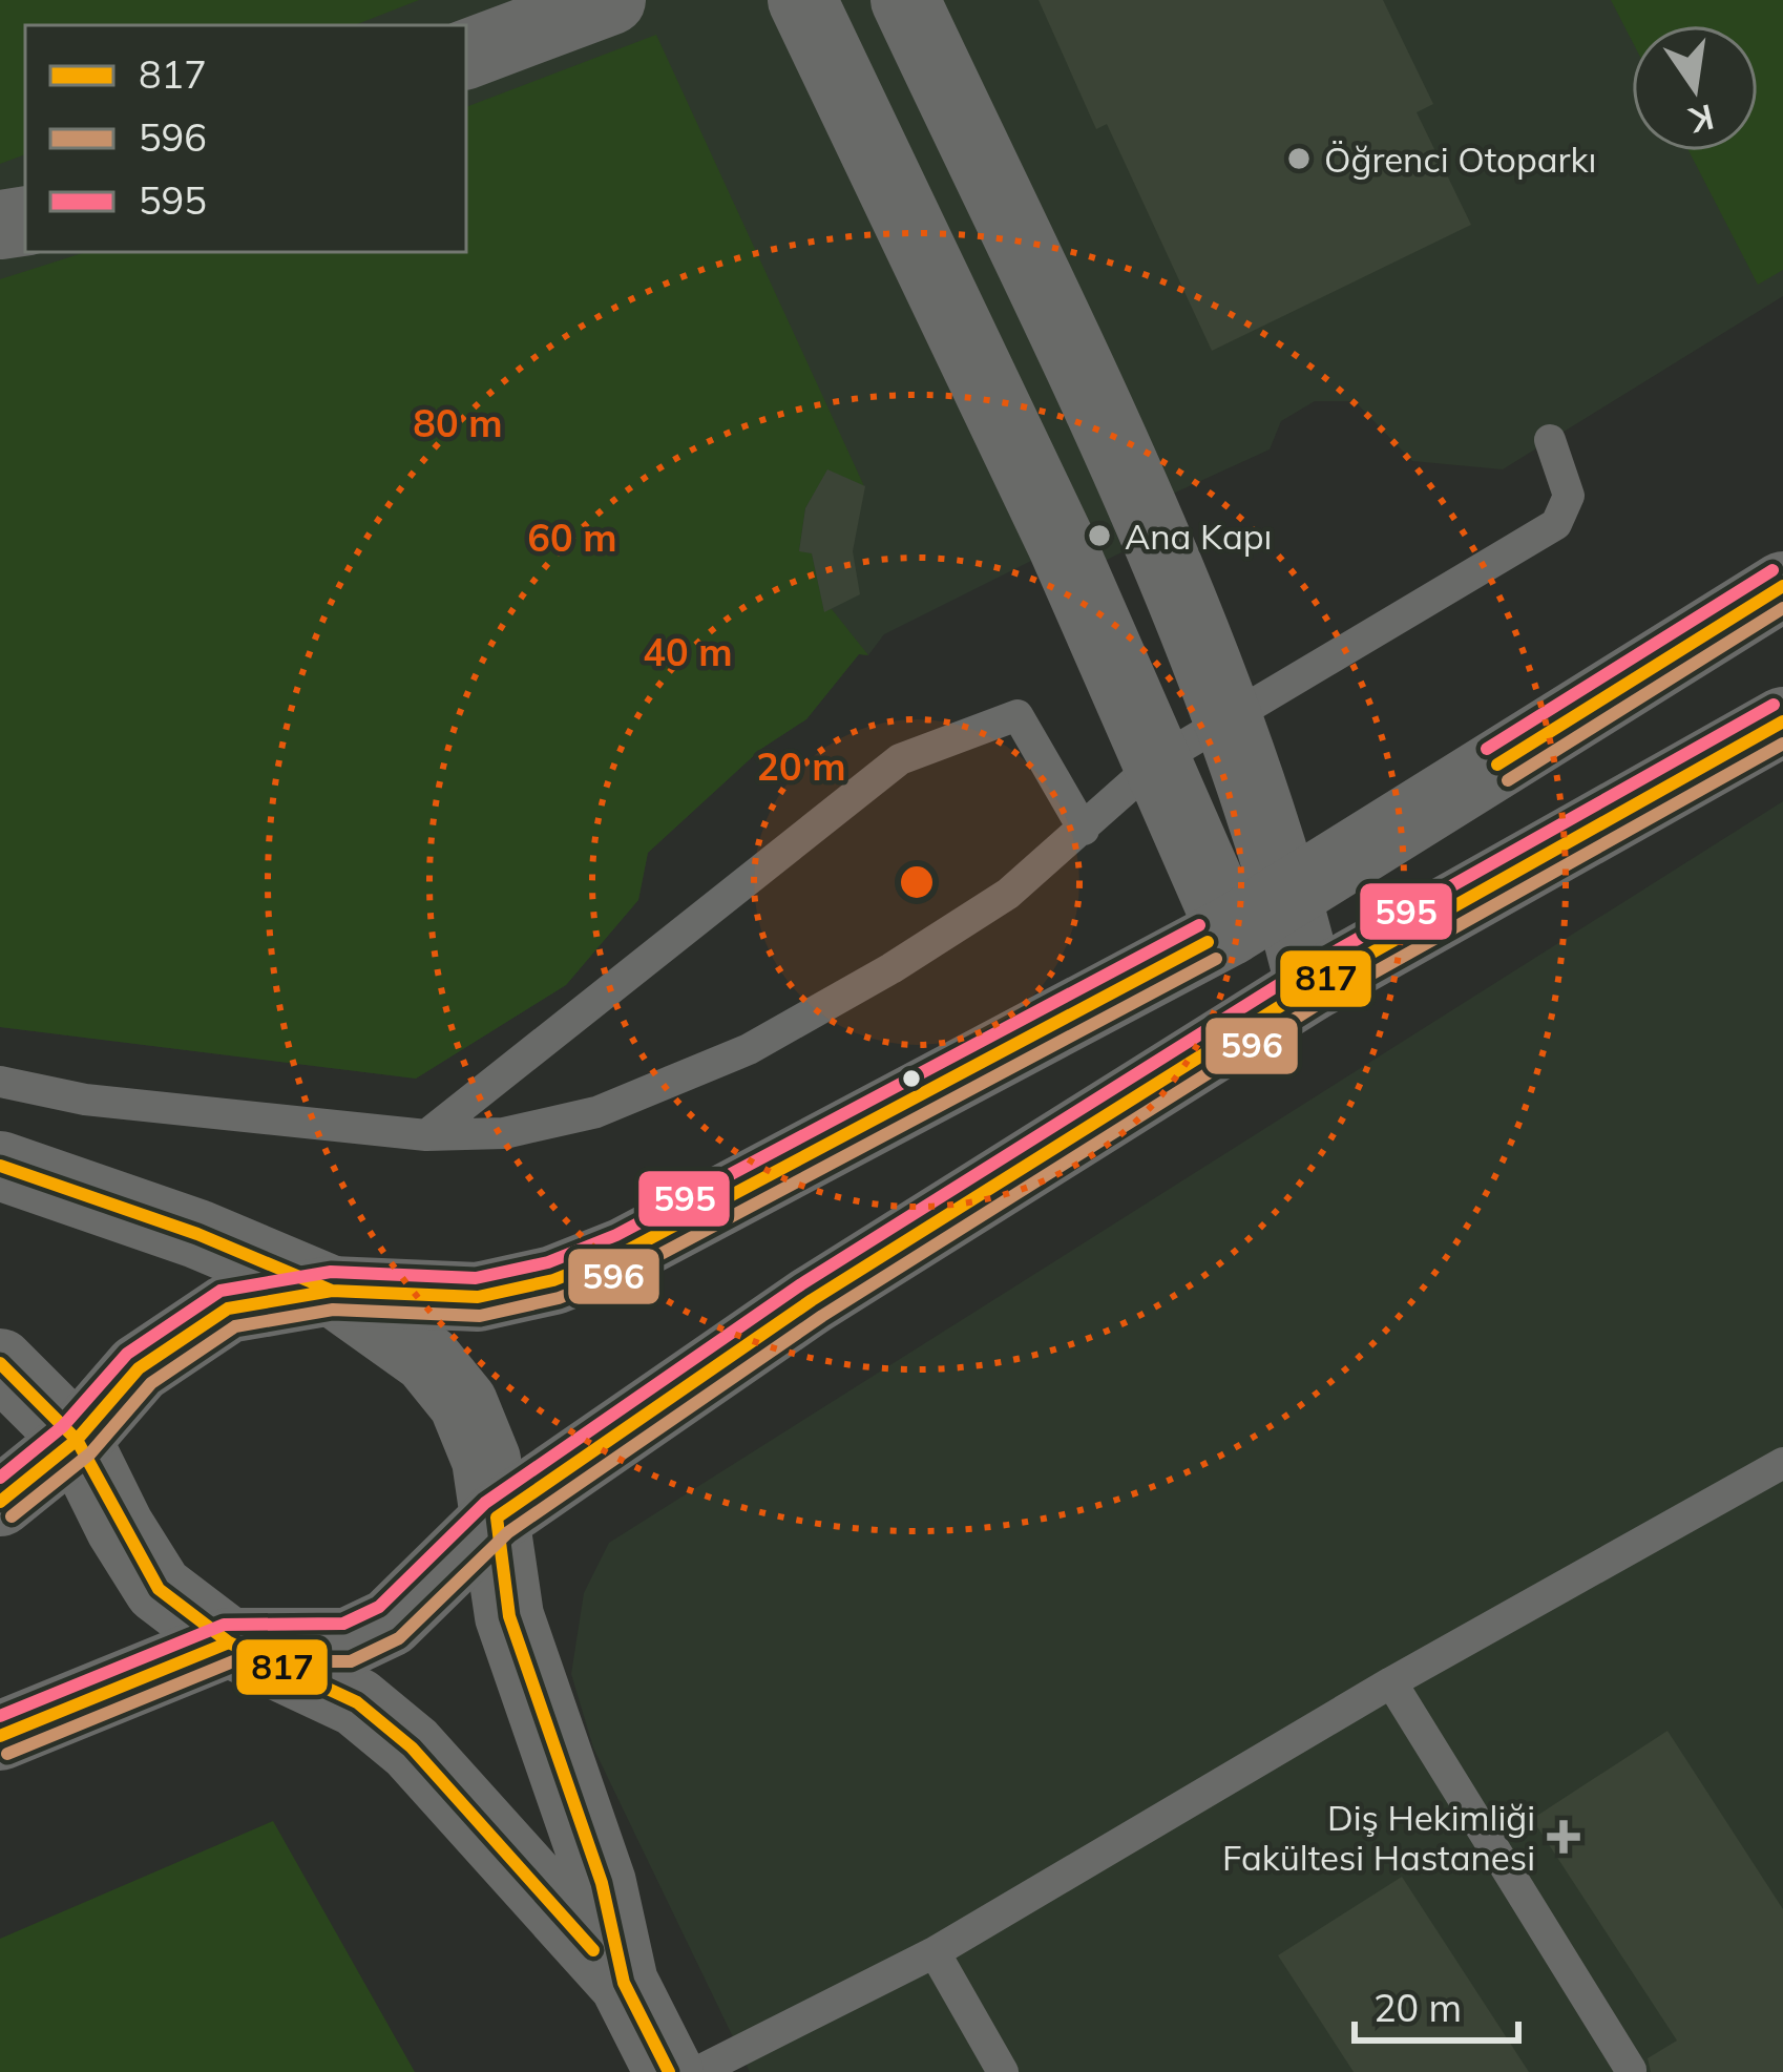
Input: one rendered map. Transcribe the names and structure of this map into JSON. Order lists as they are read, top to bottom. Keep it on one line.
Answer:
{"places":{"other":["Öğrenci Otoparkı","Ana Kapı"],"health":["Diş Hekimliği Fakültesi Hastanesi"]},"lines":["transit line 595","transit line 817","transit line 596"],"legend":["817","596","595"],"scale_bar":"20 m","north":"bottom","rings":["80 m","60 m","40 m","20 m"]}
